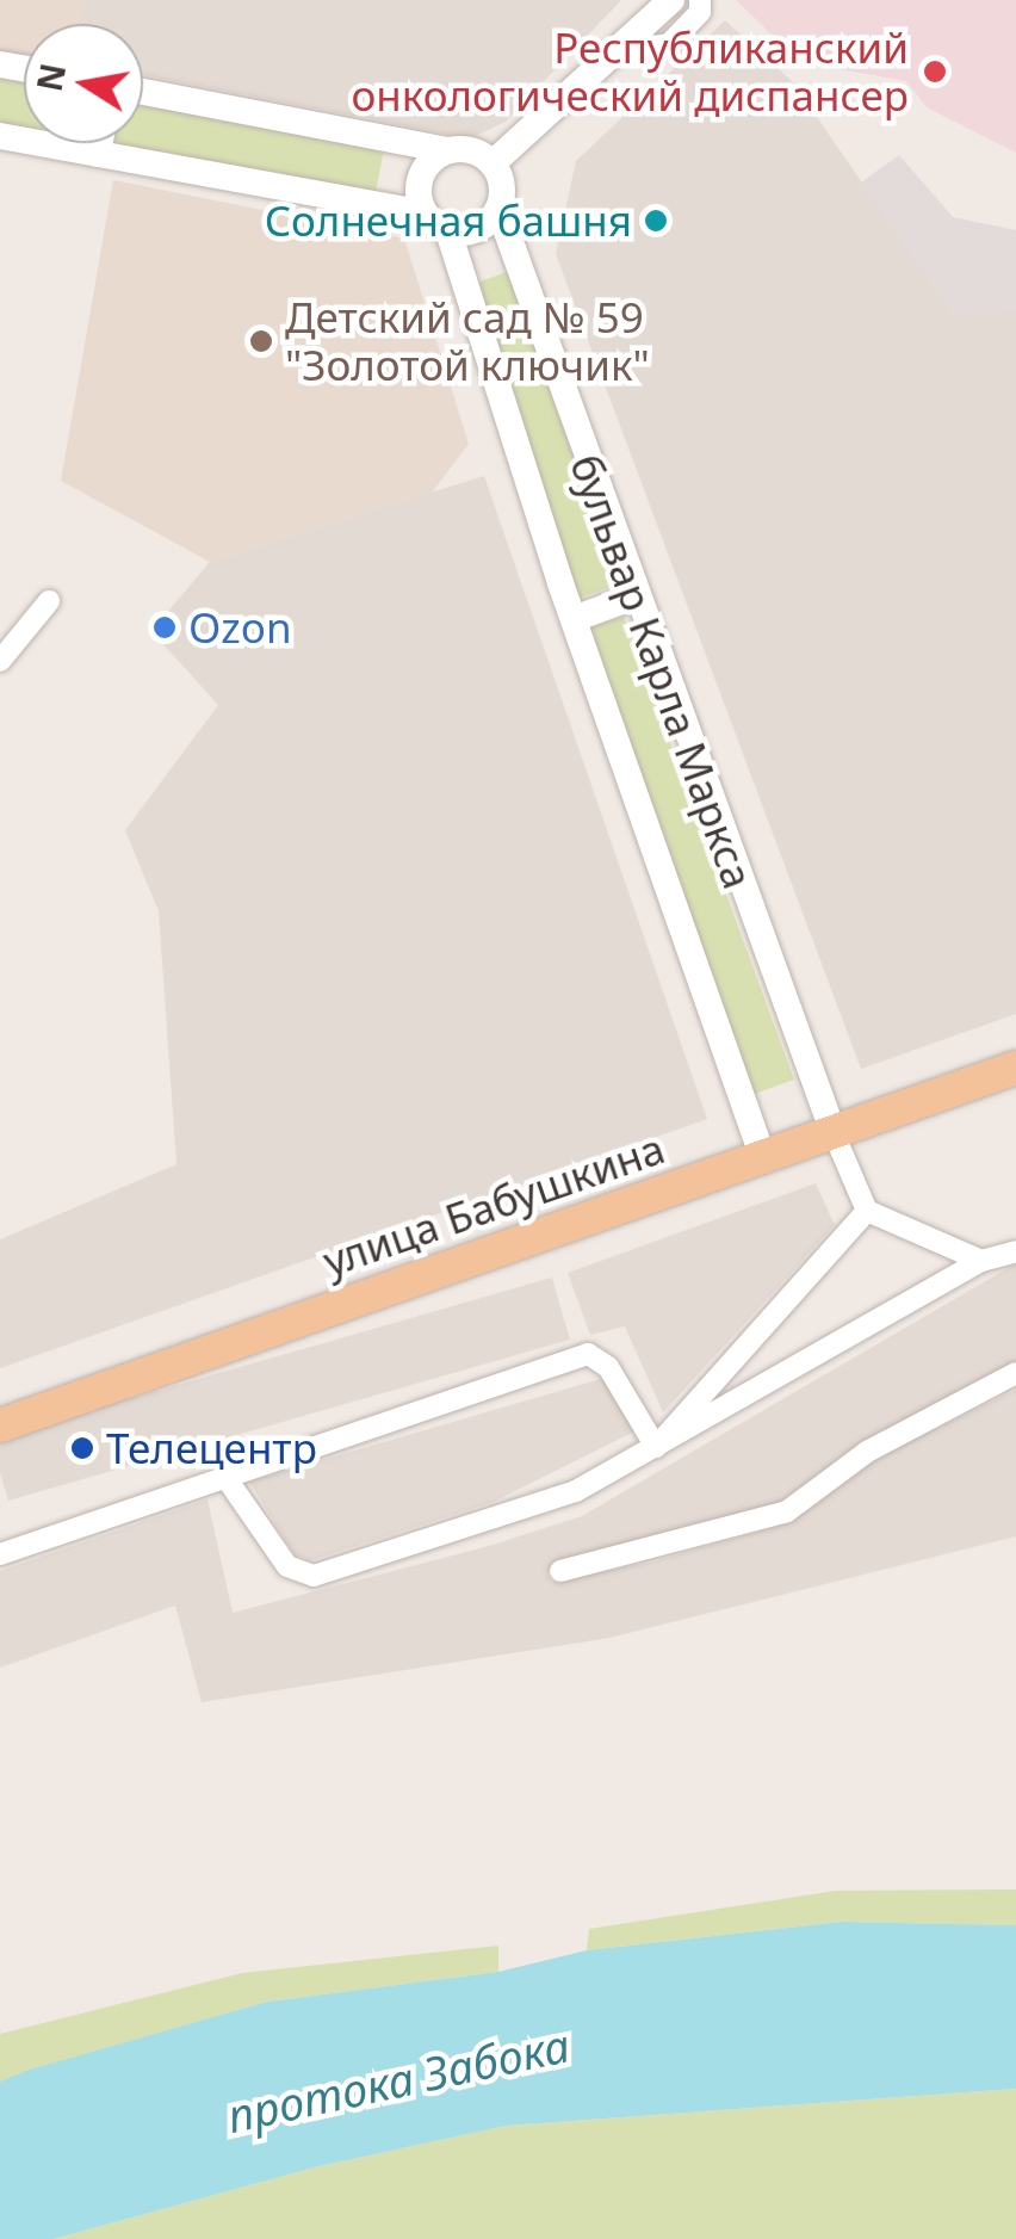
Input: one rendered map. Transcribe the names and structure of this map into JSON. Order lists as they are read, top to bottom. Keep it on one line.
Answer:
{"streets":{"main road":["улица Бабушкина"],"street":["бульвар Карла Маркса"]},"crossings":[["бульвар Карла Маркса","улица Бабушкина"]],"water":["протока Забока"],"places":["Республиканский онкологический диспансер","Солнечная башня","Детский сад № 59 \"Золотой ключик\"","Ozon","Телецентр"],"north":"left"}
